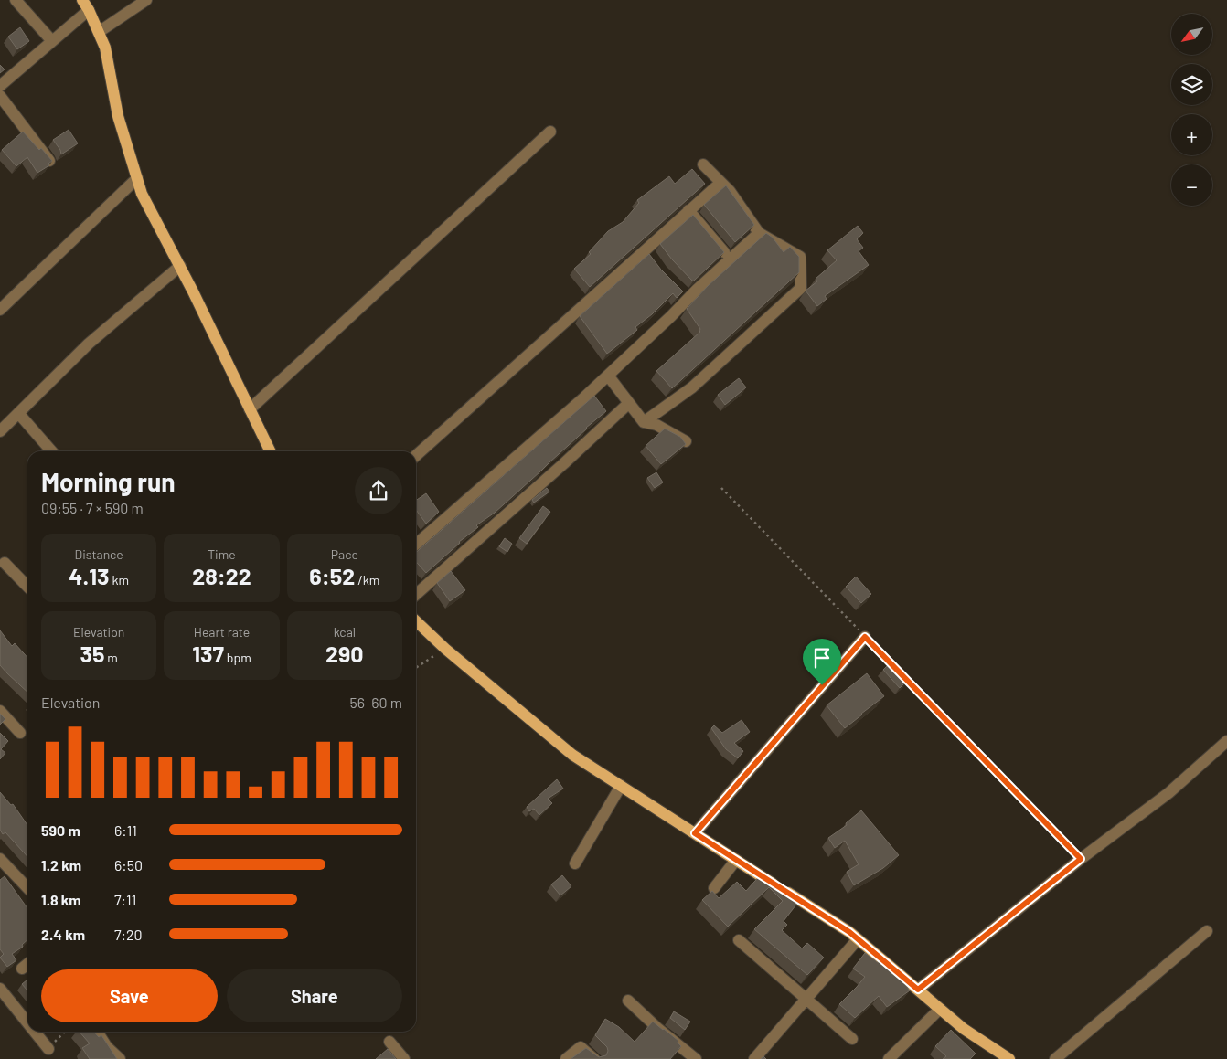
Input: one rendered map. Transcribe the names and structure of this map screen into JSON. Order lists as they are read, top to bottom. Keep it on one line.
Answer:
{"north":"bottom left","page":{"map_buttons":["+","−"],"heading":["Morning run","09:55 · 7 × 590 m"],"stats":[["Distance","4.13 km"],["Time","28:22"],["Pace","6:52 /km"],["Elevation","35 m"],["Heart rate","137 bpm"],["kcal","290"]],"chart":["Elevation","56–60 m"],"list":[{"name":"590 m","note":"6:11"},{"name":"1.2 km","note":"6:50"},{"name":"1.8 km","note":"7:11"},{"name":"2.4 km","note":"7:20"}],"buttons":["Save","Share"]}}
